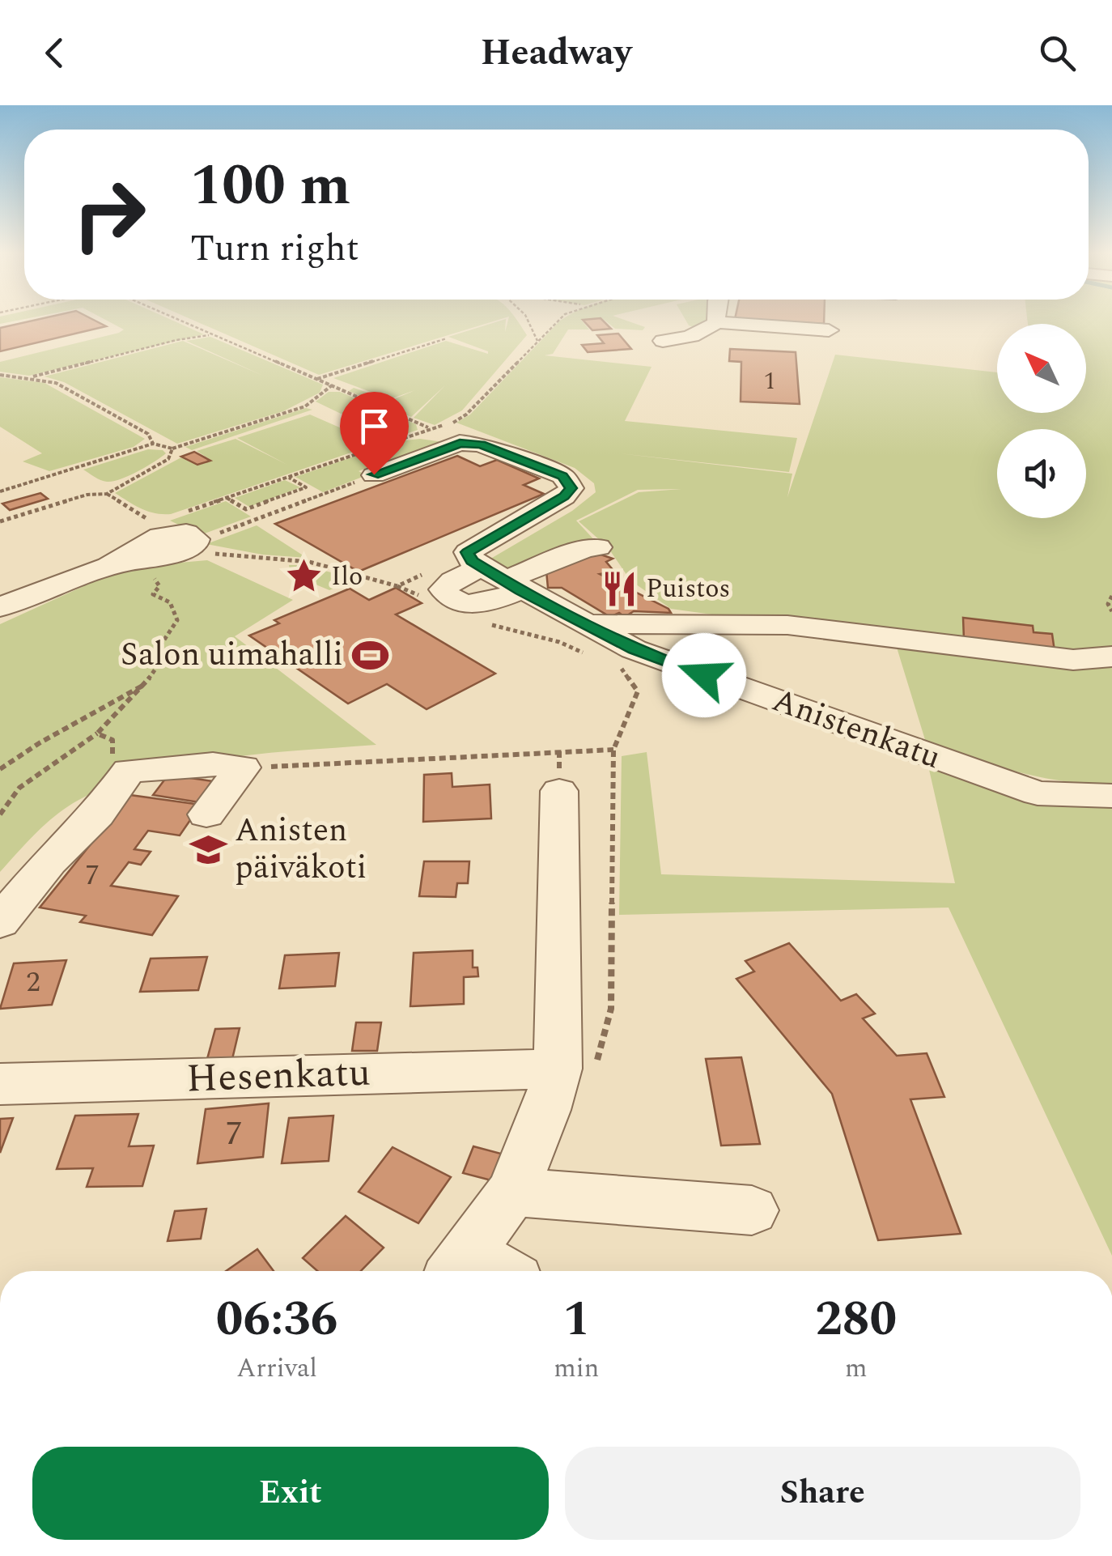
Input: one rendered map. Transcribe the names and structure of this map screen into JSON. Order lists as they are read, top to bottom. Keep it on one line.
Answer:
{"streets":{"street":["Anistenkatu","Hesenkatu"]},"places":{"place":["Ilo"],"restaurant":["Puistos"],"sports":["Salon uimahalli"],"school or university":["Anisten päiväkoti"]},"house_numbers":["1","7","2","7"],"north":"top left","page":{"header":"Headway","turn":["100 m","Turn right"],"eta":["06:36","Arrival","1","min","280","m"],"buttons":["Exit","Share"]}}
